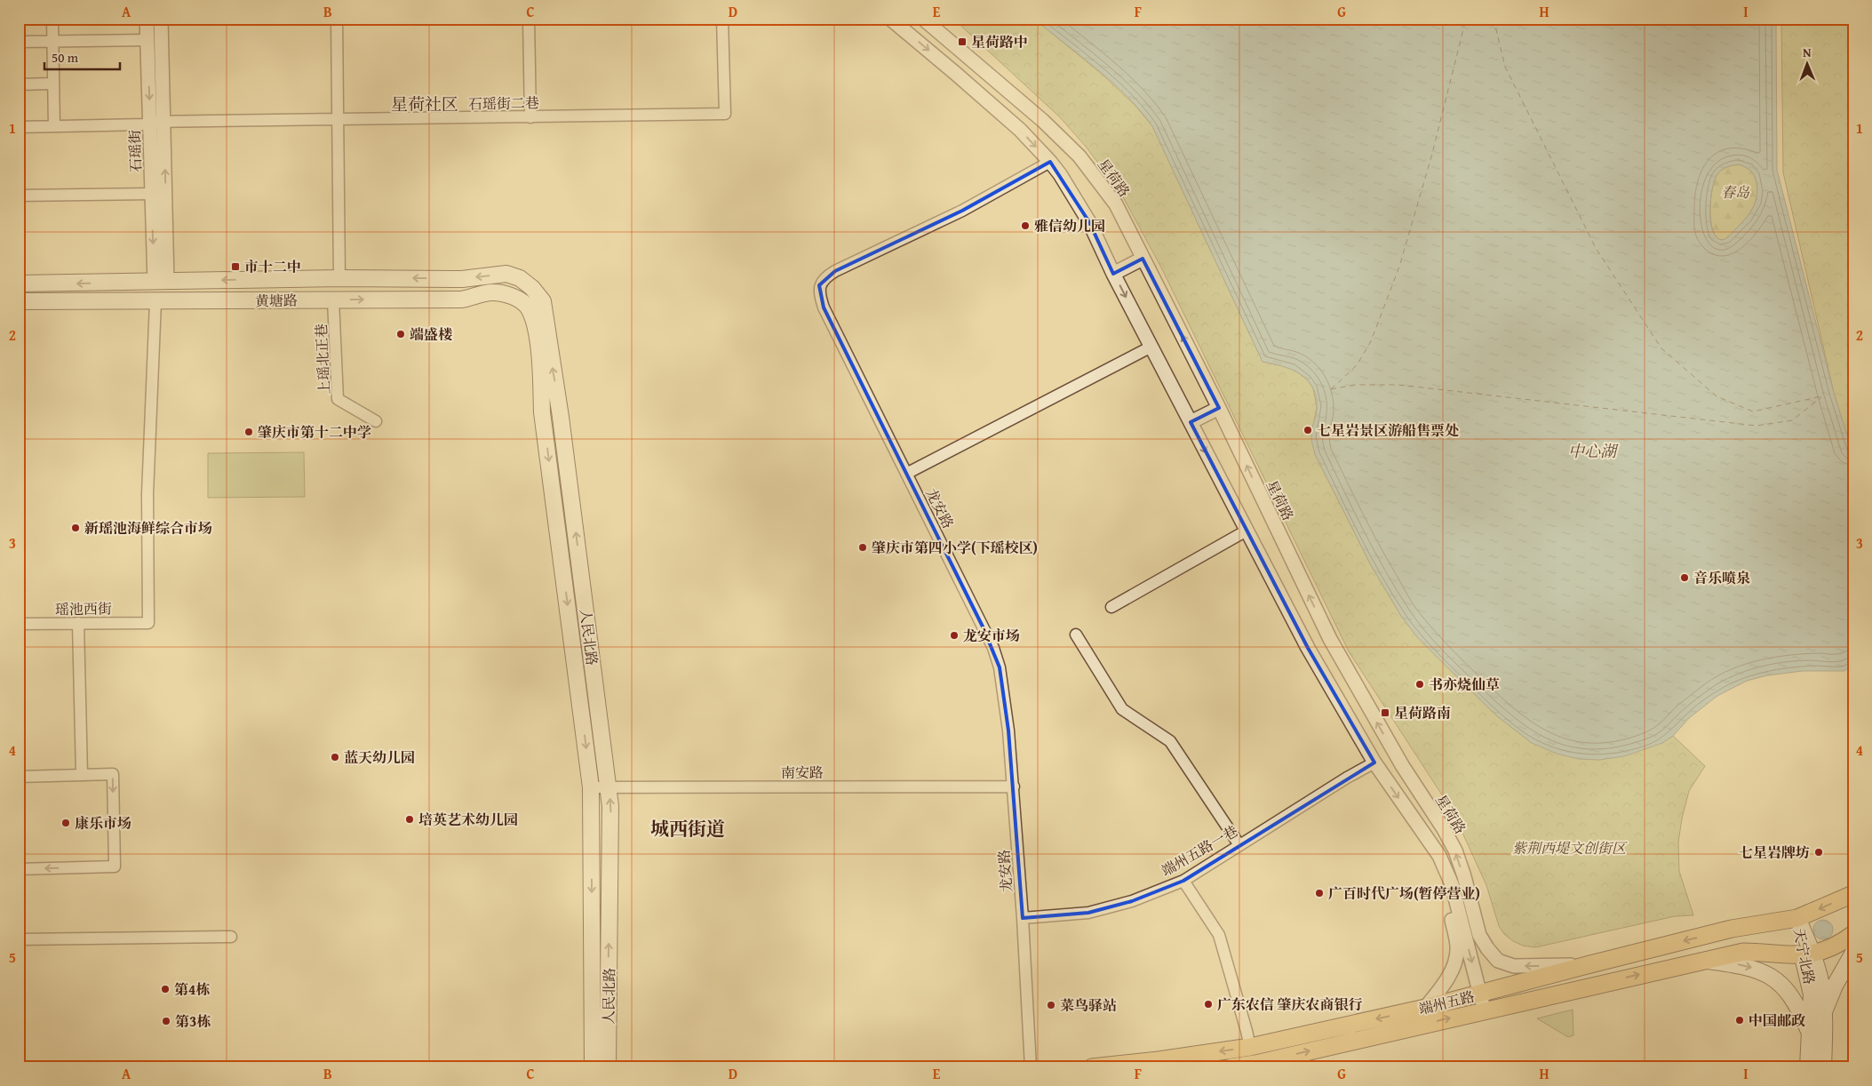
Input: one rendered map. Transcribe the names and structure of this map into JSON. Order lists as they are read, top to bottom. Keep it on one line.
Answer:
{"streets":{"main road":["黄塘路","人民北路","天宁北路","端州五路"],"street":["石瑶街二巷","石瑶街","星荷路","上瑶北正巷","龙安路","瑶池西街","南安路","端州五路一巷"]},"crossings":[["石瑶街二巷","石瑶街"],["石瑶街","黄塘路"],["星荷路","端州五路"],["黄塘路","上瑶北正巷"],["黄塘路","瑶池西街"],["黄塘路","人民北路"],["龙安路","南安路"],["龙安路","端州五路一巷"],["人民北路","南安路"],["天宁北路","端州五路"]],"districts":["星荷社区","城西街道"],"water":["中心湖"],"parks":["春岛","紫荆西堤文创街区"],"places":{"transit":["星荷路中","市十二中","星荷路南"],"other":["雅信幼儿园","端盛楼","七星岩景区游船售票处","肇庆市第十二中学","新瑶池海鲜综合市场","肇庆市第四小学(下瑶校区)","音乐喷泉","龙安市场","书亦烧仙草","蓝天幼儿园","培英艺术幼儿园","康乐市场","七星岩牌坊","广百时代广场(暂停营业)","第4栋","广东农信 肇庆农商银行","菜鸟驿站","中国邮政","第3栋"]},"scale_bar":"50 m","north":"top","grid":{"columns":["A","B","C","D","E","F","G","H","I"],"rows":["1","2","3","4","5"]}}
